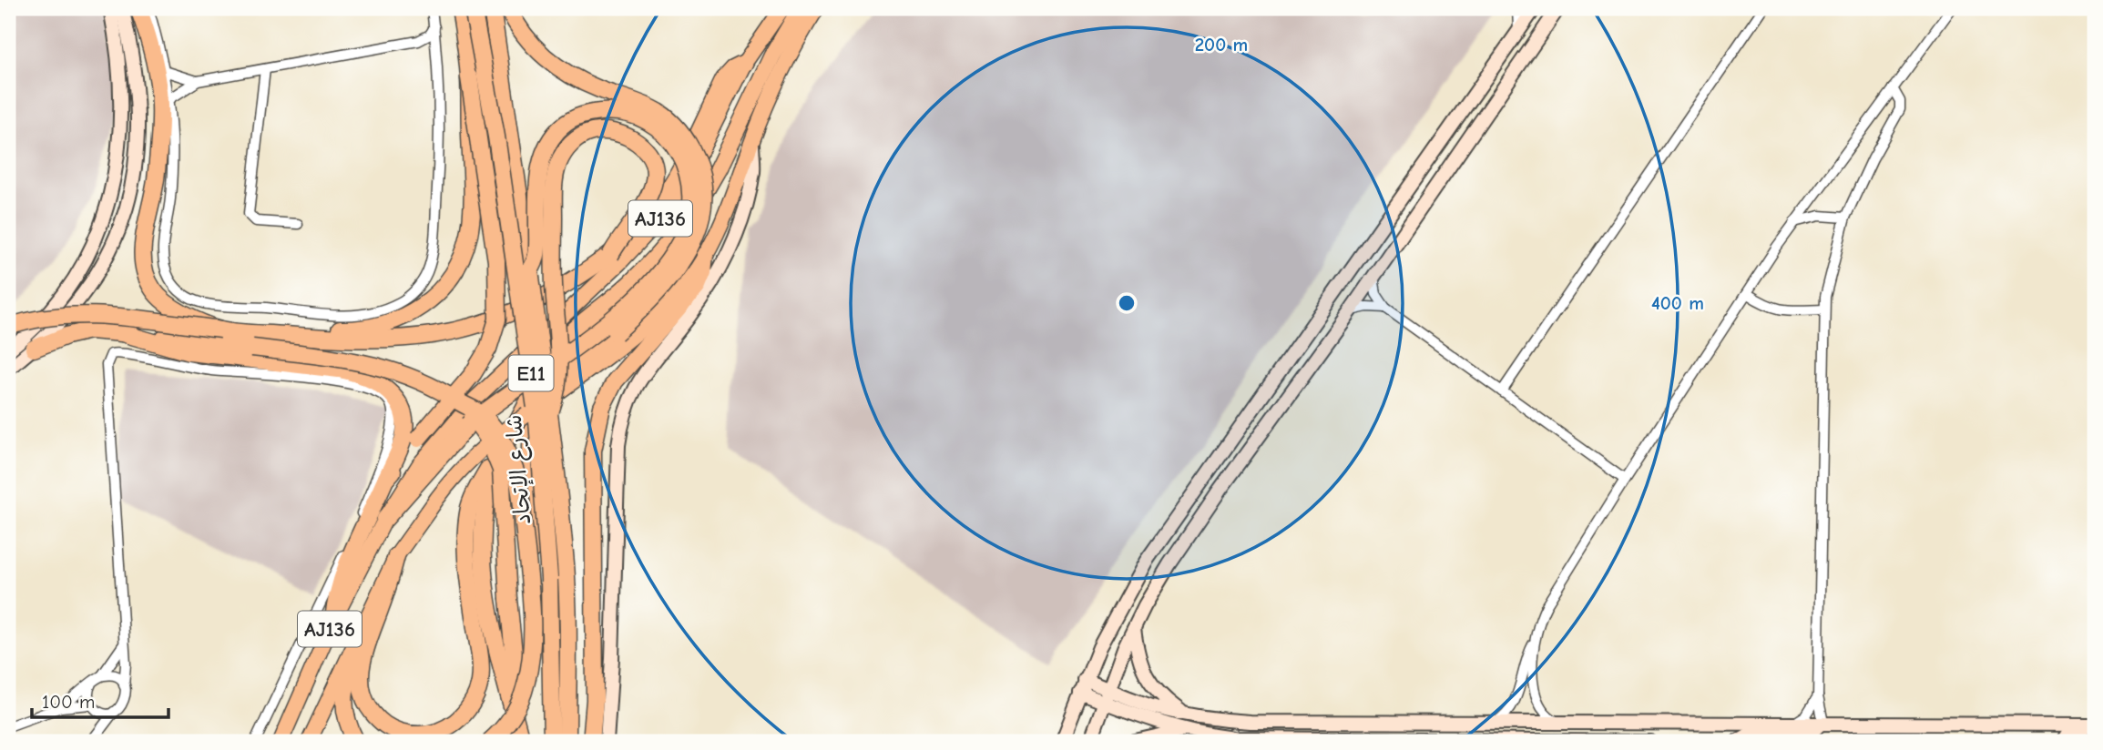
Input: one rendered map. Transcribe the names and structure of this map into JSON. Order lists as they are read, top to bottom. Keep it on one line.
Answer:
{"streets":{"highway":["E11","شارع الإتحاد"],"main road":["AJ136"]},"crossings":[["AJ136","شارع الإتحاد"]],"scale_bar":"100 m","rings":["200 m","400 m"]}
